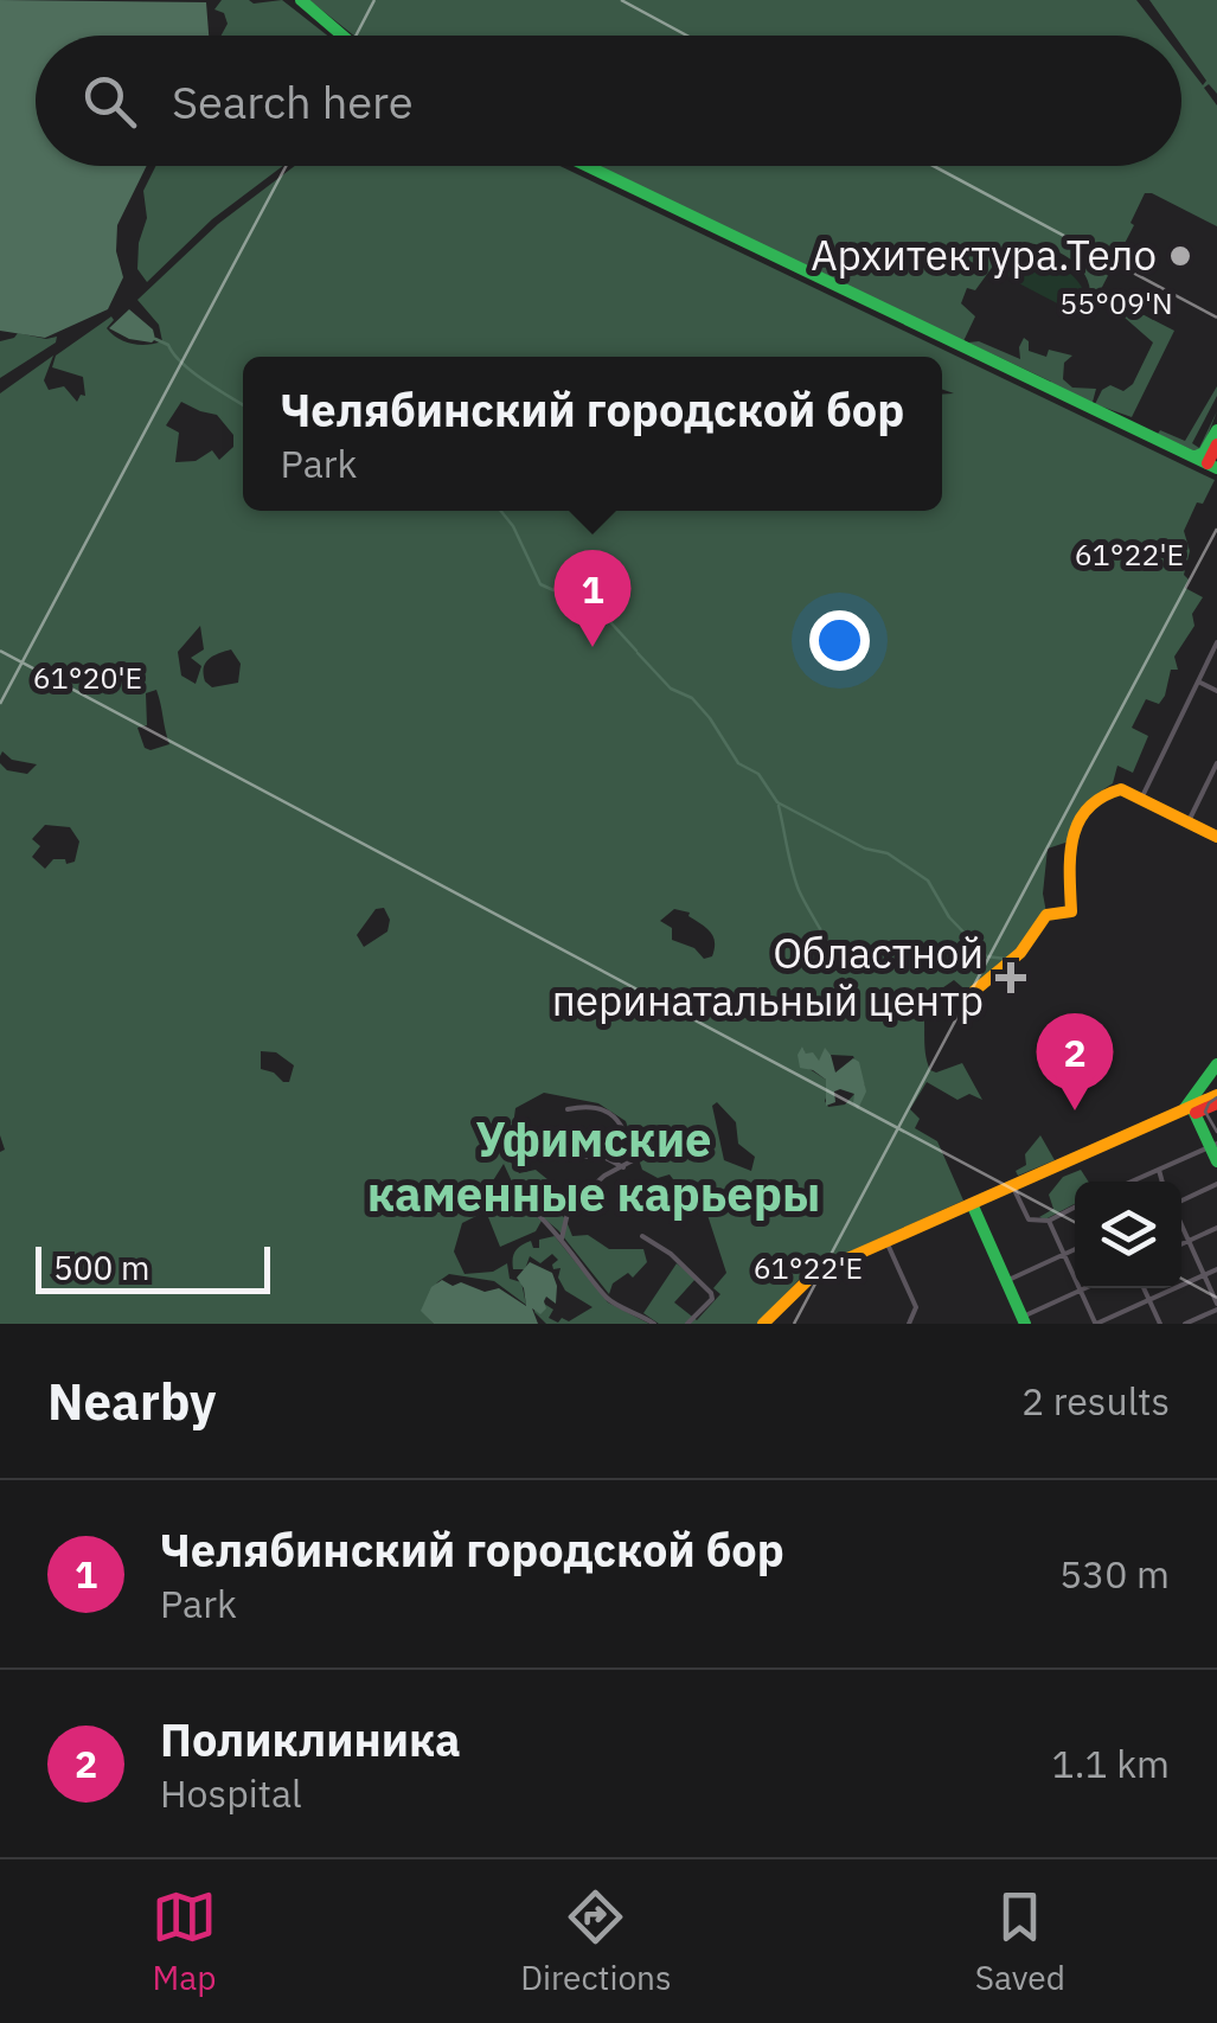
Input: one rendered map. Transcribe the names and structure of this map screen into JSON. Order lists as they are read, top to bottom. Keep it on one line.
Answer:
{"districts":["Уфимские каменные карьеры"],"places":{"other":["Архитектура.Тело"],"health":["Областной перинатальный центр"]},"scale_bar":"500 m","page":{"search":"Search here","popup":["Челябинский городской бор","Park"],"pins":["1","2"],"scale":"500 m","heading":["Nearby","2 results"],"list":[{"mark":"1","name":"Челябинский городской бор","note":"Park","value":"530 m"},{"mark":"2","name":"Поликлиника","note":"Hospital","value":"1.1 km"}],"nav":["Map","Directions","Saved"]},"coordinates":["55°09'N","61°22'E","61°20'E"]}
